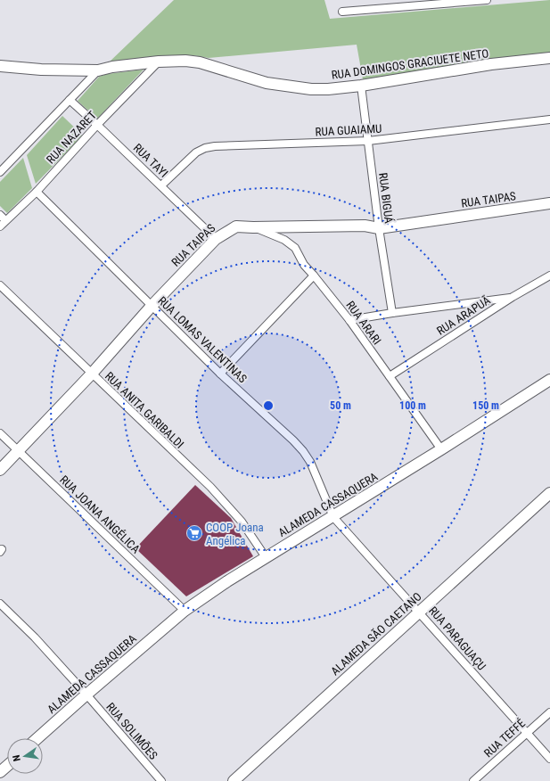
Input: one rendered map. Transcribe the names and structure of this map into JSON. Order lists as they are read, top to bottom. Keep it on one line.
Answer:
{"streets":{"street":["RUA DOMINGOS GRACIUETE NETO","RUA GUAIAMU","RUA NAZARET","RUA TAYI","RUA BIGUÁ","RUA TAIPAS","RUA ARAPUÃ","RUA ARARI","RUA LOMAS VALENTINAS","RUA ANITA GARIBALDI","ALAMEDA CASSAQUERA","RUA JOANA ANGÉLICA","ALAMEDA SÃO CAETANO","RUA PARAGUAÇU","RUA SOLIMÕES","RUA TEFFÉ"]},"crossings":[["RUA DOMINGOS GRACIUETE NETO","RUA NAZARET"],["RUA DOMINGOS GRACIUETE NETO","RUA BIGUÁ"],["RUA GUAIAMU","RUA TAYI"],["RUA GUAIAMU","RUA BIGUÁ"],["RUA NAZARET","RUA TAYI"],["RUA NAZARET","RUA LOMAS VALENTINAS"],["RUA TAYI","RUA TAIPAS"],["RUA BIGUÁ","RUA TAIPAS"],["RUA TAIPAS","RUA ARARI"],["RUA TAIPAS","RUA LOMAS VALENTINAS"],["RUA TAIPAS","RUA ANITA GARIBALDI"],["RUA TAIPAS","RUA JOANA ANGÉLICA"],["RUA ARAPUÃ","RUA ARARI"],["RUA ARARI","ALAMEDA CASSAQUERA"],["RUA LOMAS VALENTINAS","ALAMEDA CASSAQUERA"],["RUA LOMAS VALENTINAS","RUA PARAGUAÇU"],["RUA ANITA GARIBALDI","ALAMEDA CASSAQUERA"],["ALAMEDA CASSAQUERA","RUA JOANA ANGÉLICA"],["ALAMEDA CASSAQUERA","RUA PARAGUAÇU"],["ALAMEDA CASSAQUERA","RUA SOLIMÕES"],["ALAMEDA SÃO CAETANO","RUA PARAGUAÇU"],["RUA PARAGUAÇU","RUA TEFFÉ"]],"places":{"supermarket":["COOP Joana Angélica"]},"north":"left","rings":["50 m","100 m","150 m"]}
